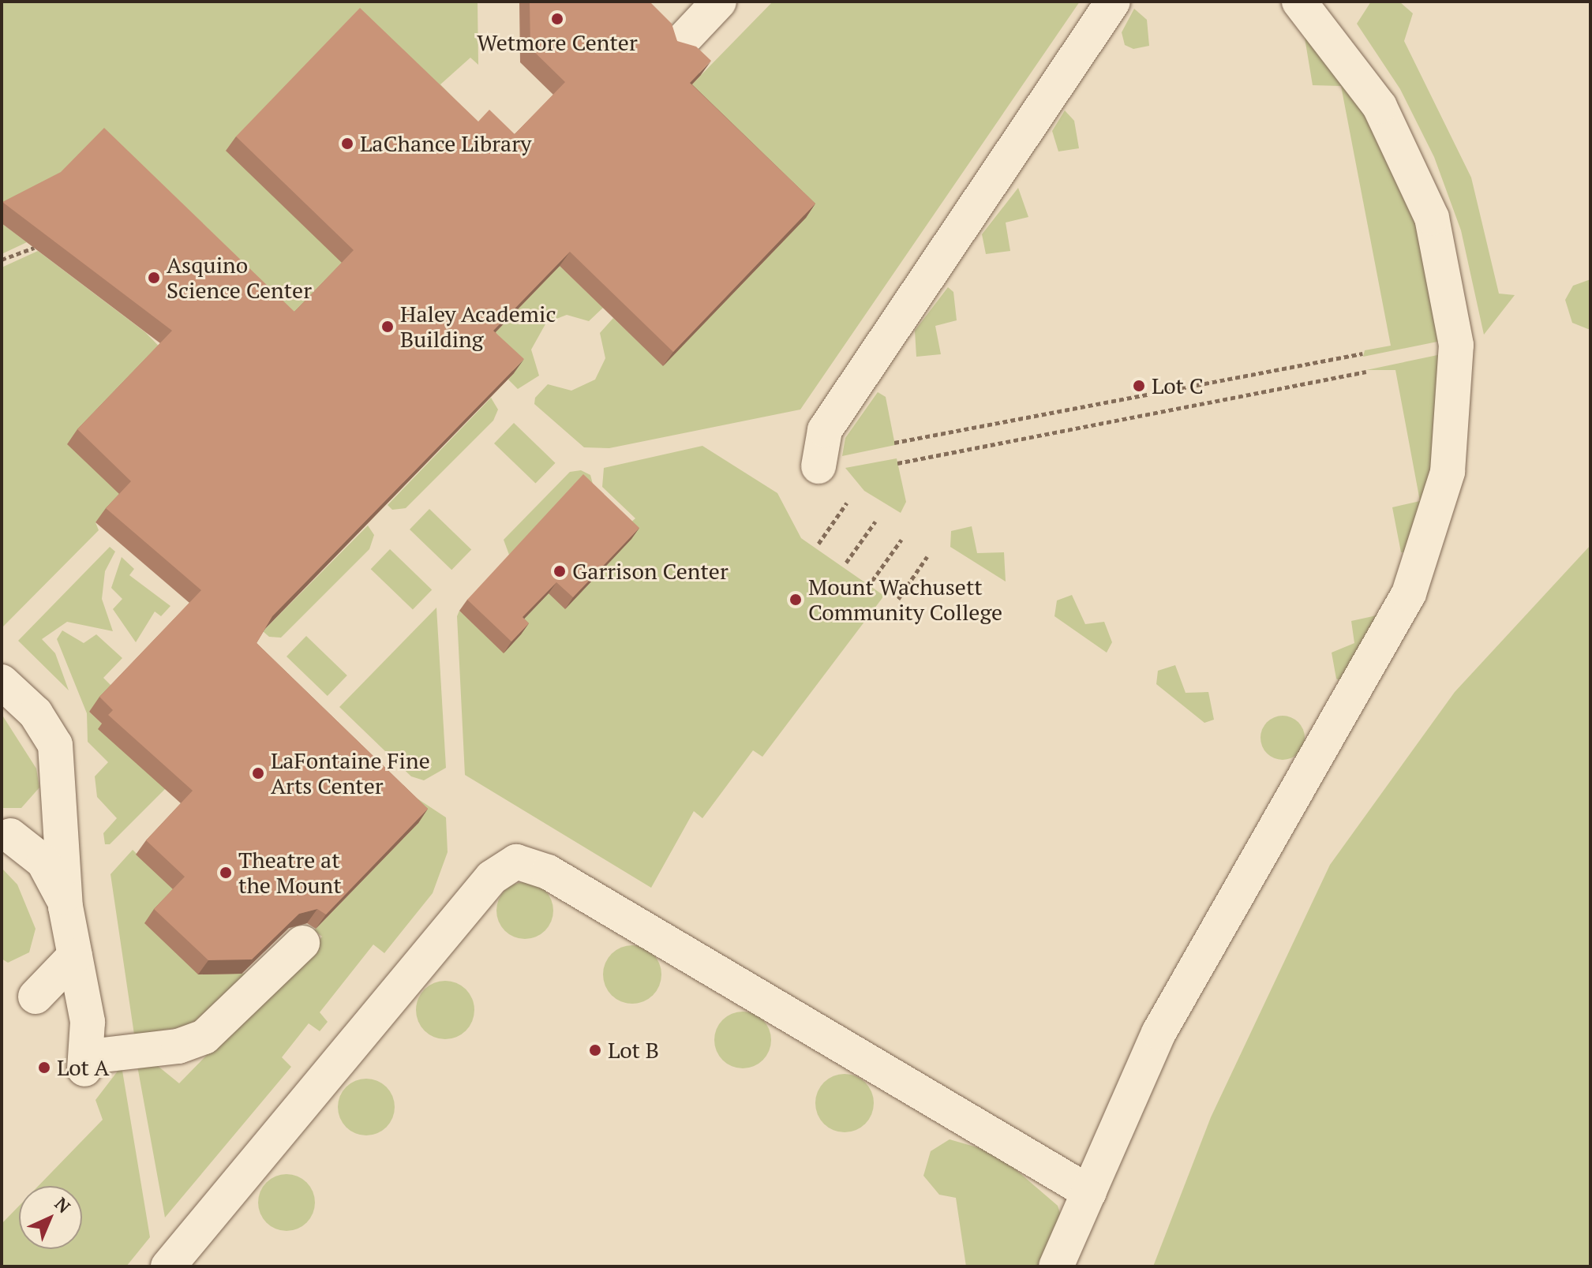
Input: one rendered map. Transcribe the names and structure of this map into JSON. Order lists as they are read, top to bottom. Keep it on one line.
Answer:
{"places":["Wetmore Center","LaChance Library","Asquino Science Center","Haley Academic Building","Lot C","Garrison Center","Mount Wachusett Community College","LaFontaine Fine Arts Center","Theatre at the Mount","Lot B","Lot A"],"north":"top right"}
